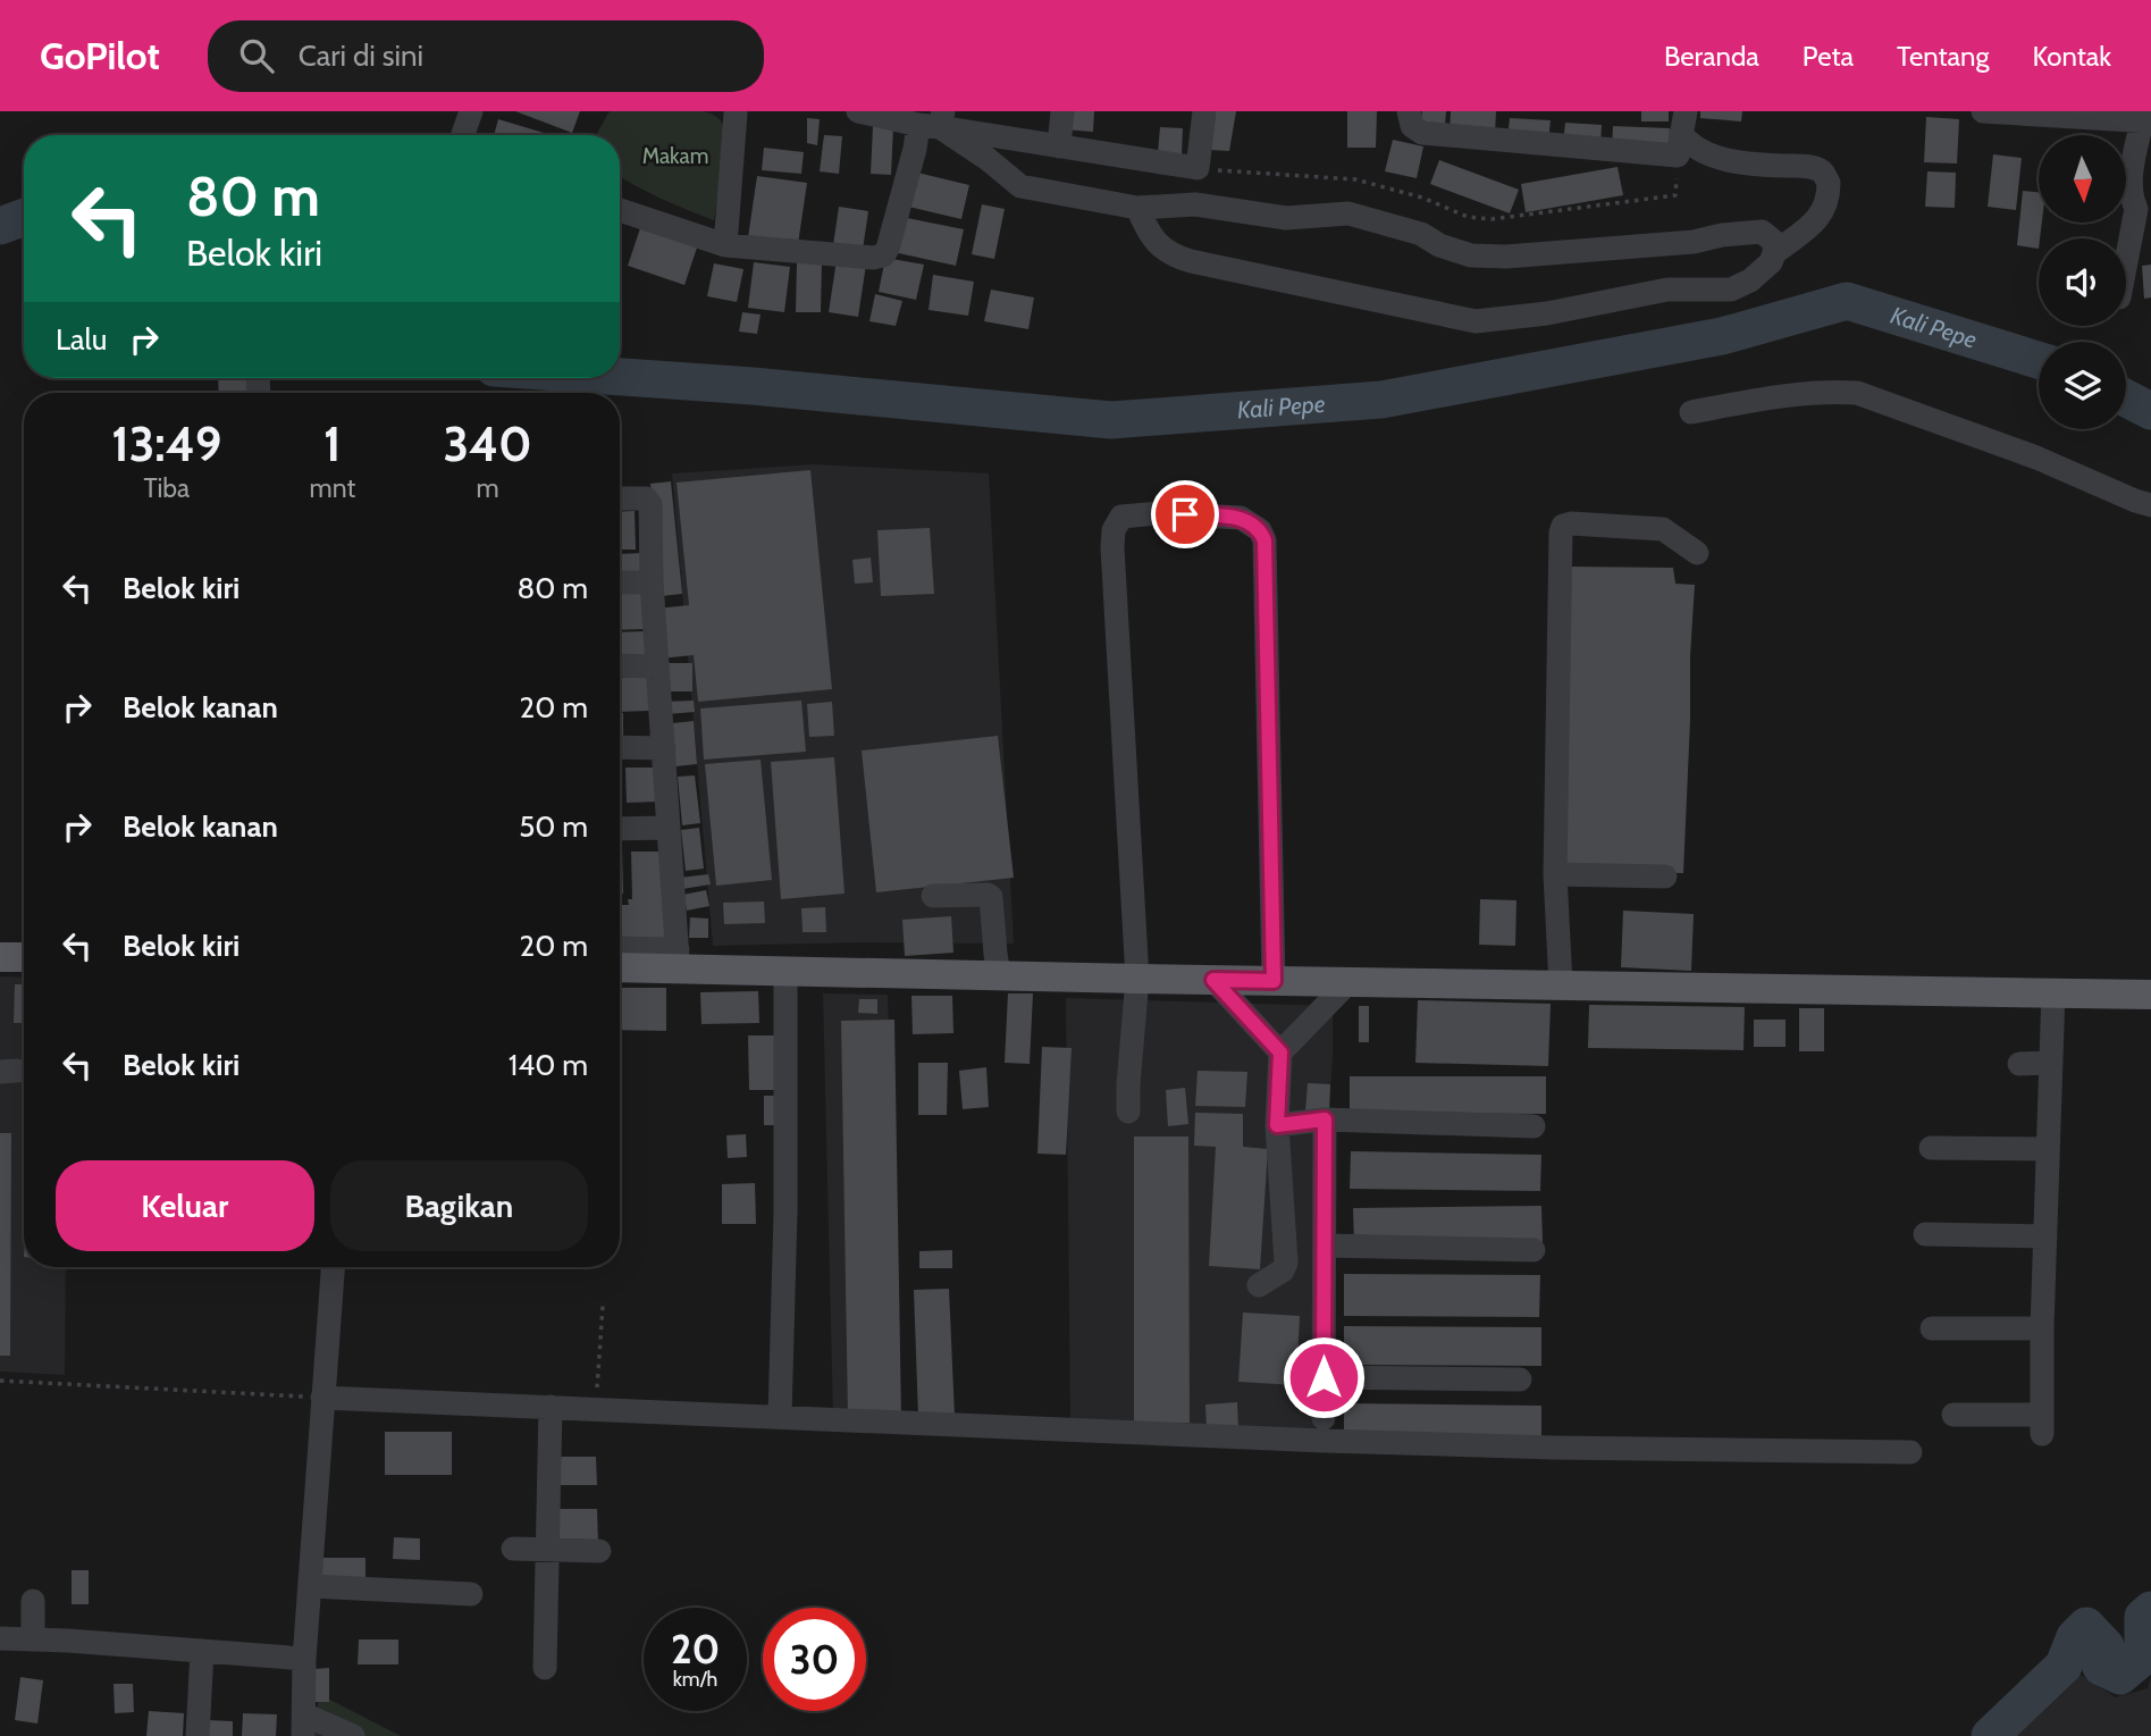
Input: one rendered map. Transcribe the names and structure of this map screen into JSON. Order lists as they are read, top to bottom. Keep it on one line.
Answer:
{"water":["Kali Pepe"],"parks":["Makam"],"north":"bottom","page":{"header":"GoPilot","search":"Cari di sini","nav":["Beranda","Peta","Tentang","Kontak"],"turn":["80 m","Belok kiri"],"then":"Lalu","eta":["13:49","Tiba","1","mnt","340","m"],"list":[{"name":"Belok kiri","value":"80 m"},{"name":"Belok kanan","value":"20 m"},{"name":"Belok kanan","value":"50 m"},{"name":"Belok kiri","value":"20 m"},{"name":"Belok kiri","value":"140 m"}],"buttons":["Keluar","Bagikan"],"speed":"20 km/h","limit":"30"}}
